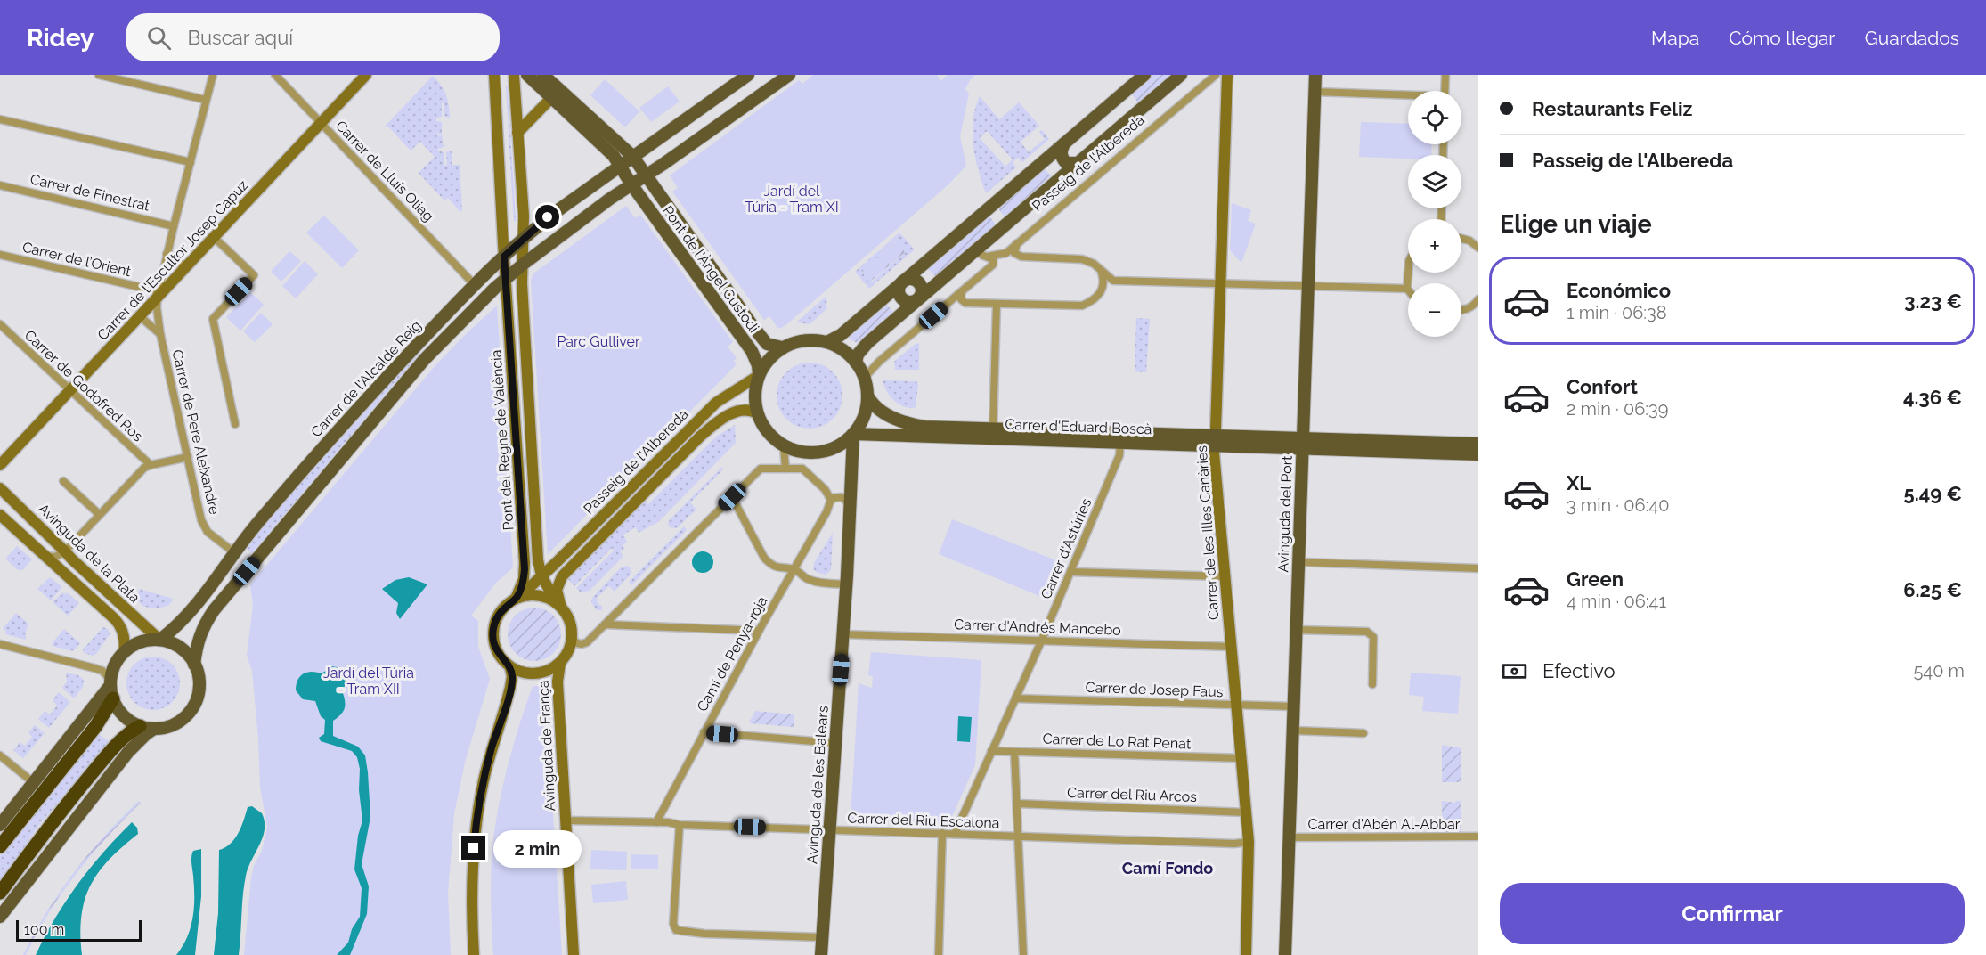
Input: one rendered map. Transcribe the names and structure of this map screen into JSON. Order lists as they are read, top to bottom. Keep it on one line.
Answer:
{"streets":{"main road":["Passeig de l'Albereda","Carrer de l'Escultor Josep Capuz","Pont de l'Àngel Custodi","Carrer de l'Alcalde Reig","Carrer d'Eduard Boscà","Pont del Regne de València","Avinguda del Port","Carrer de les Illes Canàries","Avinguda de la Plata","Avinguda de França","Avinguda de les Balears"],"street":["Carrer de Lluís Oliag","Carrer de Finestrat","Carrer de l’Orient","Carrer de Godofred Ros","Carrer de Pere Aleixandre","Carrer d'Astúries","Carrer d'Andrés Mancebo","Camí de Penya-roja","Carrer de Josep Faus","Carrer de Lo Rat Penat","Carrer del Riu Arcos","Carrer del Riu Escalona","Carrer d'Abén Al-Abbar"]},"crossings":[["Passeig de l'Albereda","Pont de l'Àngel Custodi"],["Passeig de l'Albereda","Carrer d'Eduard Boscà"],["Passeig de l'Albereda","Pont del Regne de València"],["Passeig de l'Albereda","Avinguda de França"],["Passeig de l'Albereda","Avinguda de les Balears"],["Carrer de Lluís Oliag","Carrer de l'Escultor Josep Capuz"],["Carrer de Lluís Oliag","Carrer de l'Alcalde Reig"],["Carrer de Finestrat","Carrer de Pere Aleixandre"],["Carrer de l’Orient","Carrer de l'Escultor Josep Capuz"],["Carrer de l’Orient","Carrer de Pere Aleixandre"],["Carrer de l'Escultor Josep Capuz","Carrer de Godofred Ros"],["Carrer de l'Escultor Josep Capuz","Carrer de Pere Aleixandre"],["Pont de l'Àngel Custodi","Carrer de l'Alcalde Reig"],["Pont de l'Àngel Custodi","Carrer d'Eduard Boscà"],["Pont de l'Àngel Custodi","Avinguda de les Balears"],["Carrer de l'Alcalde Reig","Carrer de Pere Aleixandre"],["Carrer de l'Alcalde Reig","Pont del Regne de València"],["Carrer de l'Alcalde Reig","Avinguda de la Plata"],["Carrer d'Eduard Boscà","Avinguda del Port"],["Carrer d'Eduard Boscà","Carrer de les Illes Canàries"],["Carrer d'Eduard Boscà","Carrer d'Astúries"],["Carrer d'Eduard Boscà","Avinguda de les Balears"],["Pont del Regne de València","Avinguda de França"],["Avinguda del Port","Carrer de Josep Faus"],["Avinguda del Port","Carrer d'Abén Al-Abbar"],["Carrer de les Illes Canàries","Carrer d'Andrés Mancebo"],["Carrer de les Illes Canàries","Carrer de Josep Faus"],["Carrer de les Illes Canàries","Carrer de Lo Rat Penat"],["Carrer de les Illes Canàries","Carrer del Riu Arcos"],["Carrer de les Illes Canàries","Carrer del Riu Escalona"],["Carrer d'Astúries","Carrer d'Andrés Mancebo"],["Carrer d'Astúries","Carrer de Josep Faus"],["Carrer d'Astúries","Carrer de Lo Rat Penat"],["Carrer d'Astúries","Carrer del Riu Escalona"],["Carrer d'Andrés Mancebo","Avinguda de les Balears"],["Camí de Penya-roja","Carrer del Riu Escalona"],["Avinguda de França","Carrer del Riu Escalona"],["Avinguda de les Balears","Carrer del Riu Escalona"]],"districts":["Camí Fondo"],"parks":["Jardí del Túria - Tram XI","Parc Gulliver","Jardí del Túria - Tram XII"],"scale_bar":"100 m","page":{"header":"Ridey","search":"Buscar aquí","nav":["Mapa","Cómo llegar","Guardados"],"banner":["Restaurants Feliz","Passeig de l'Albereda"],"map_buttons":["+","−"],"heading":"Elige un viaje","list":[{"name":"Económico","note":"1 min · 06:38","value":"3.23 €"},{"name":"Confort","note":"2 min · 06:39","value":"4.36 €"},{"name":"XL","note":"3 min · 06:40","value":"5.49 €"},{"name":"Green","note":"4 min · 06:41","value":"6.25 €"}],"pay":["Efectivo","540 m"],"bubble":"2 min","buttons":"Confirmar","scale":"100 m"}}
